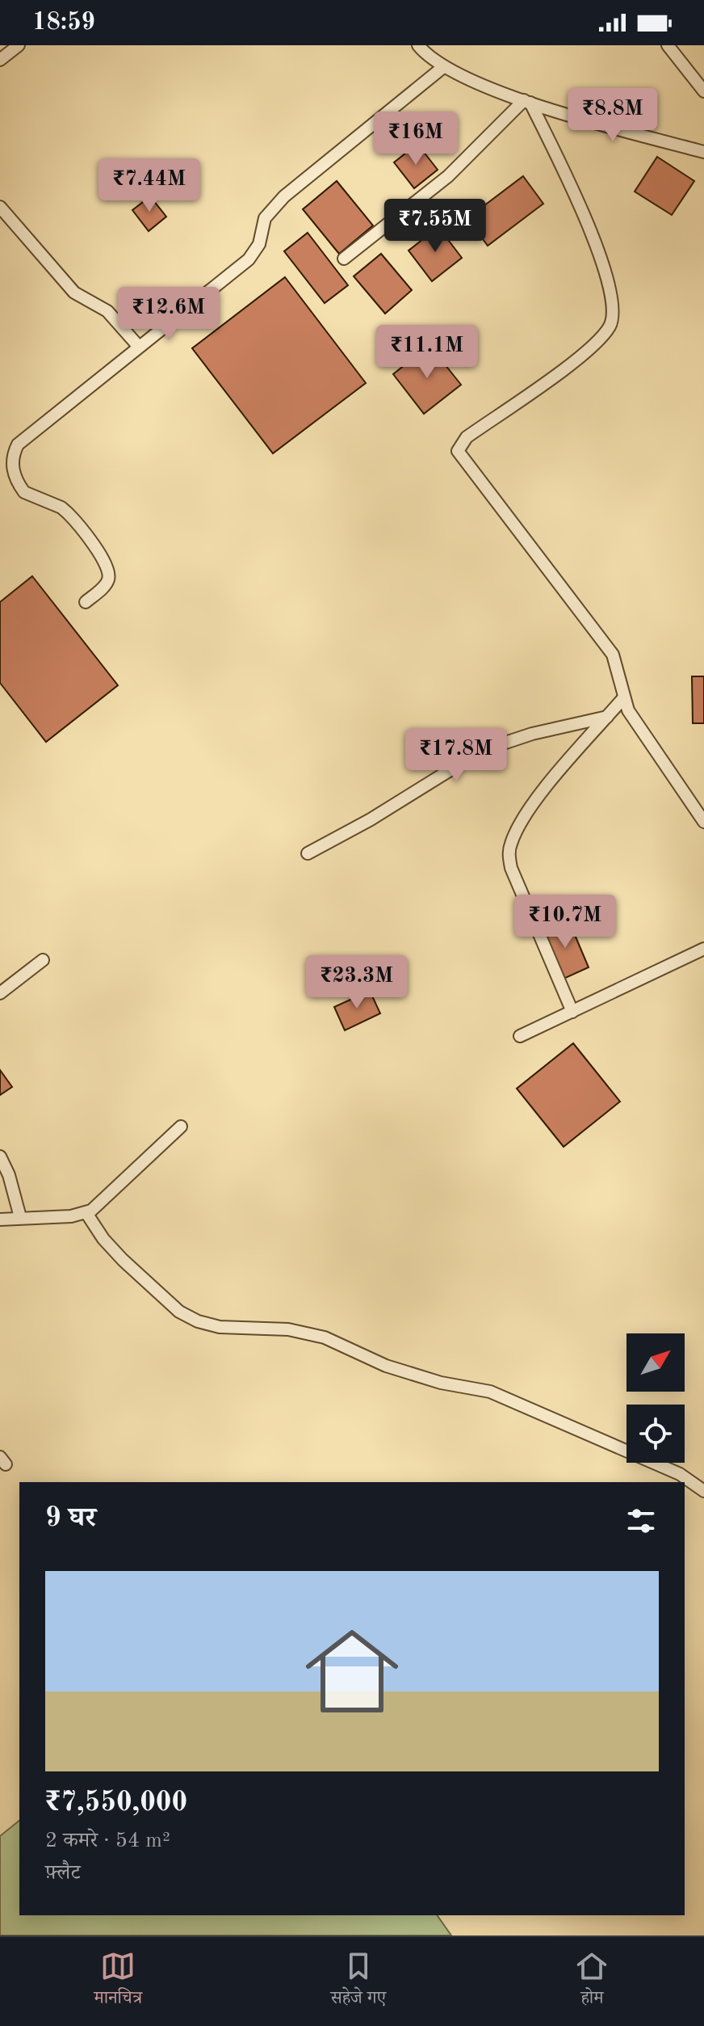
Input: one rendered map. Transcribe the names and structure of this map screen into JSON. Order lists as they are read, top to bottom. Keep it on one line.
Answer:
{"north":"top right","page":{"status":"18:59","price":["₹8.8M","₹16M","₹7.44M","₹7.55M","₹12.6M","₹11.1M","₹17.8M","₹10.7M","₹23.3M"],"heading":"9 घर","list":[{"name":"₹7,550,000","note":"2 कमरे · 54 m² · फ़्लैट"}],"tabs":["मानचित्र","सहेजे गए","होम"]}}
